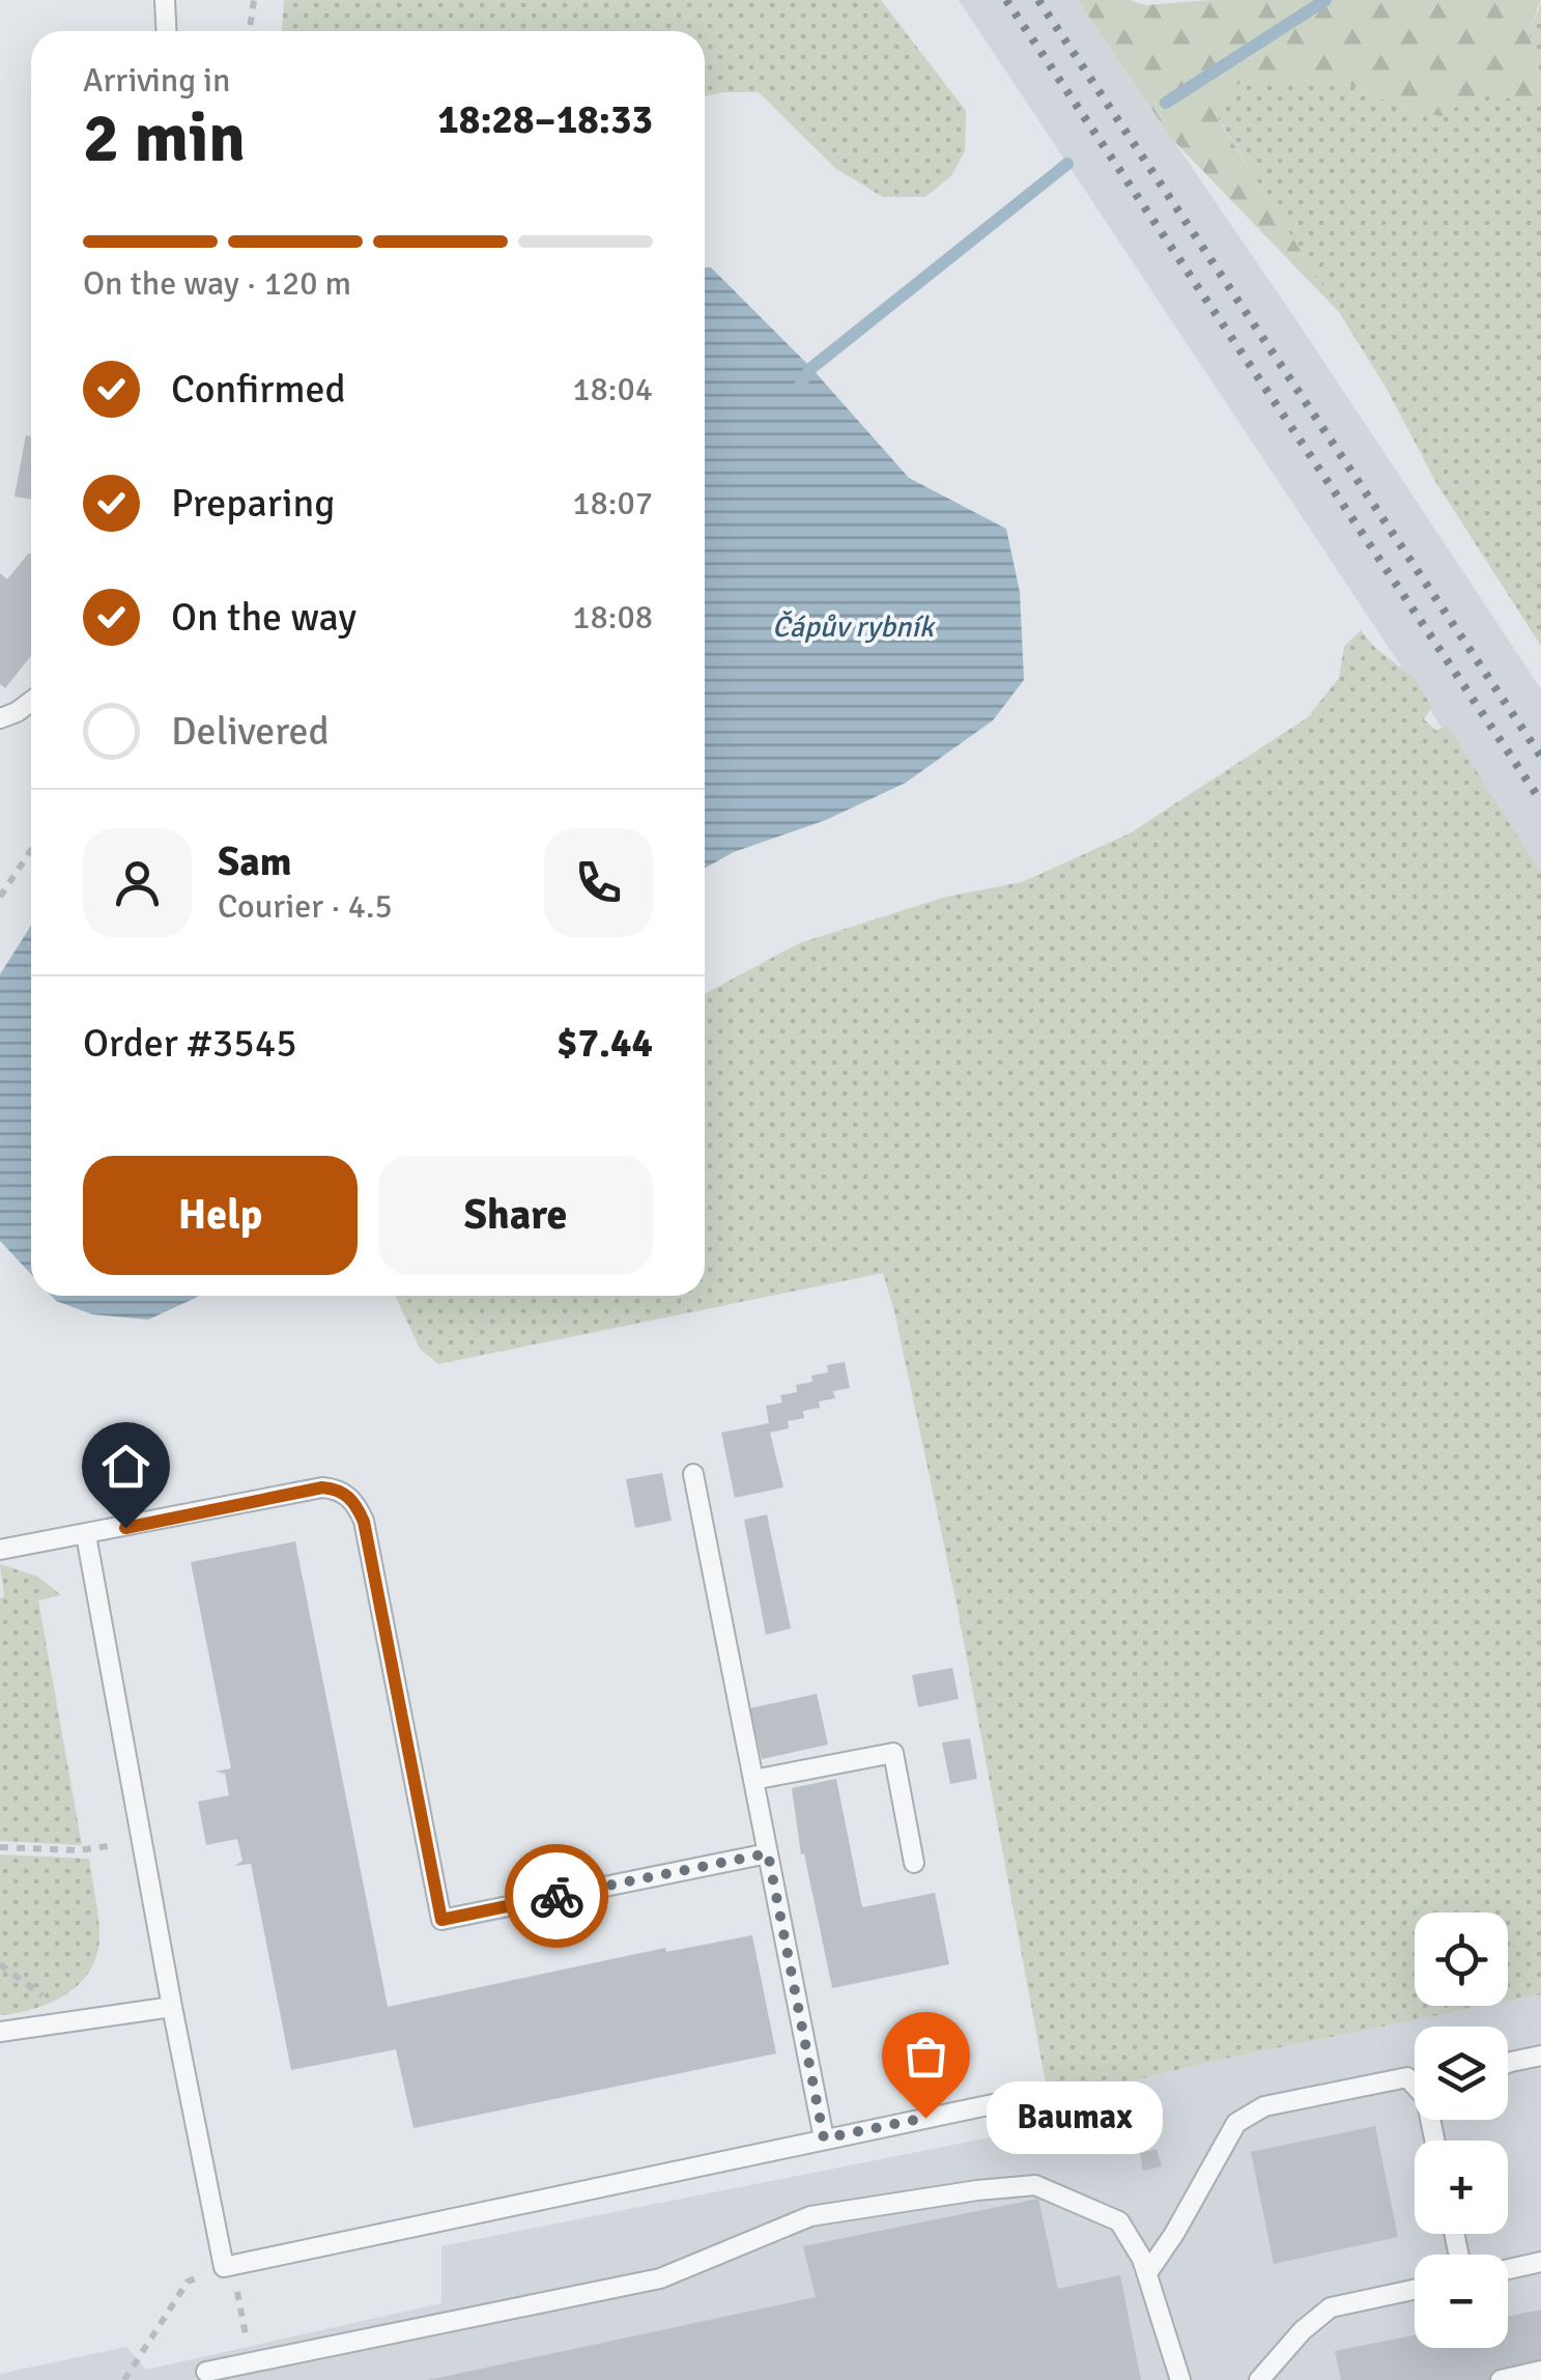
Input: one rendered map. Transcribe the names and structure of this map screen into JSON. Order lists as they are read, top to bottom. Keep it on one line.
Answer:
{"water":["Čápův rybník"],"places":["Baumax"],"page":{"heading":["2 min","Arriving in","18:28–18:33"],"panel":["Sam","Courier · 4.5","Order #3545","$7.44"],"bar":"On the way · 120 m","list":[["Confirmed","18:04"],["Preparing","18:07"],["On the way","18:08"],"Delivered"],"buttons":["Help","Share"],"map_buttons":["+","−"],"bubble":"Baumax"}}
